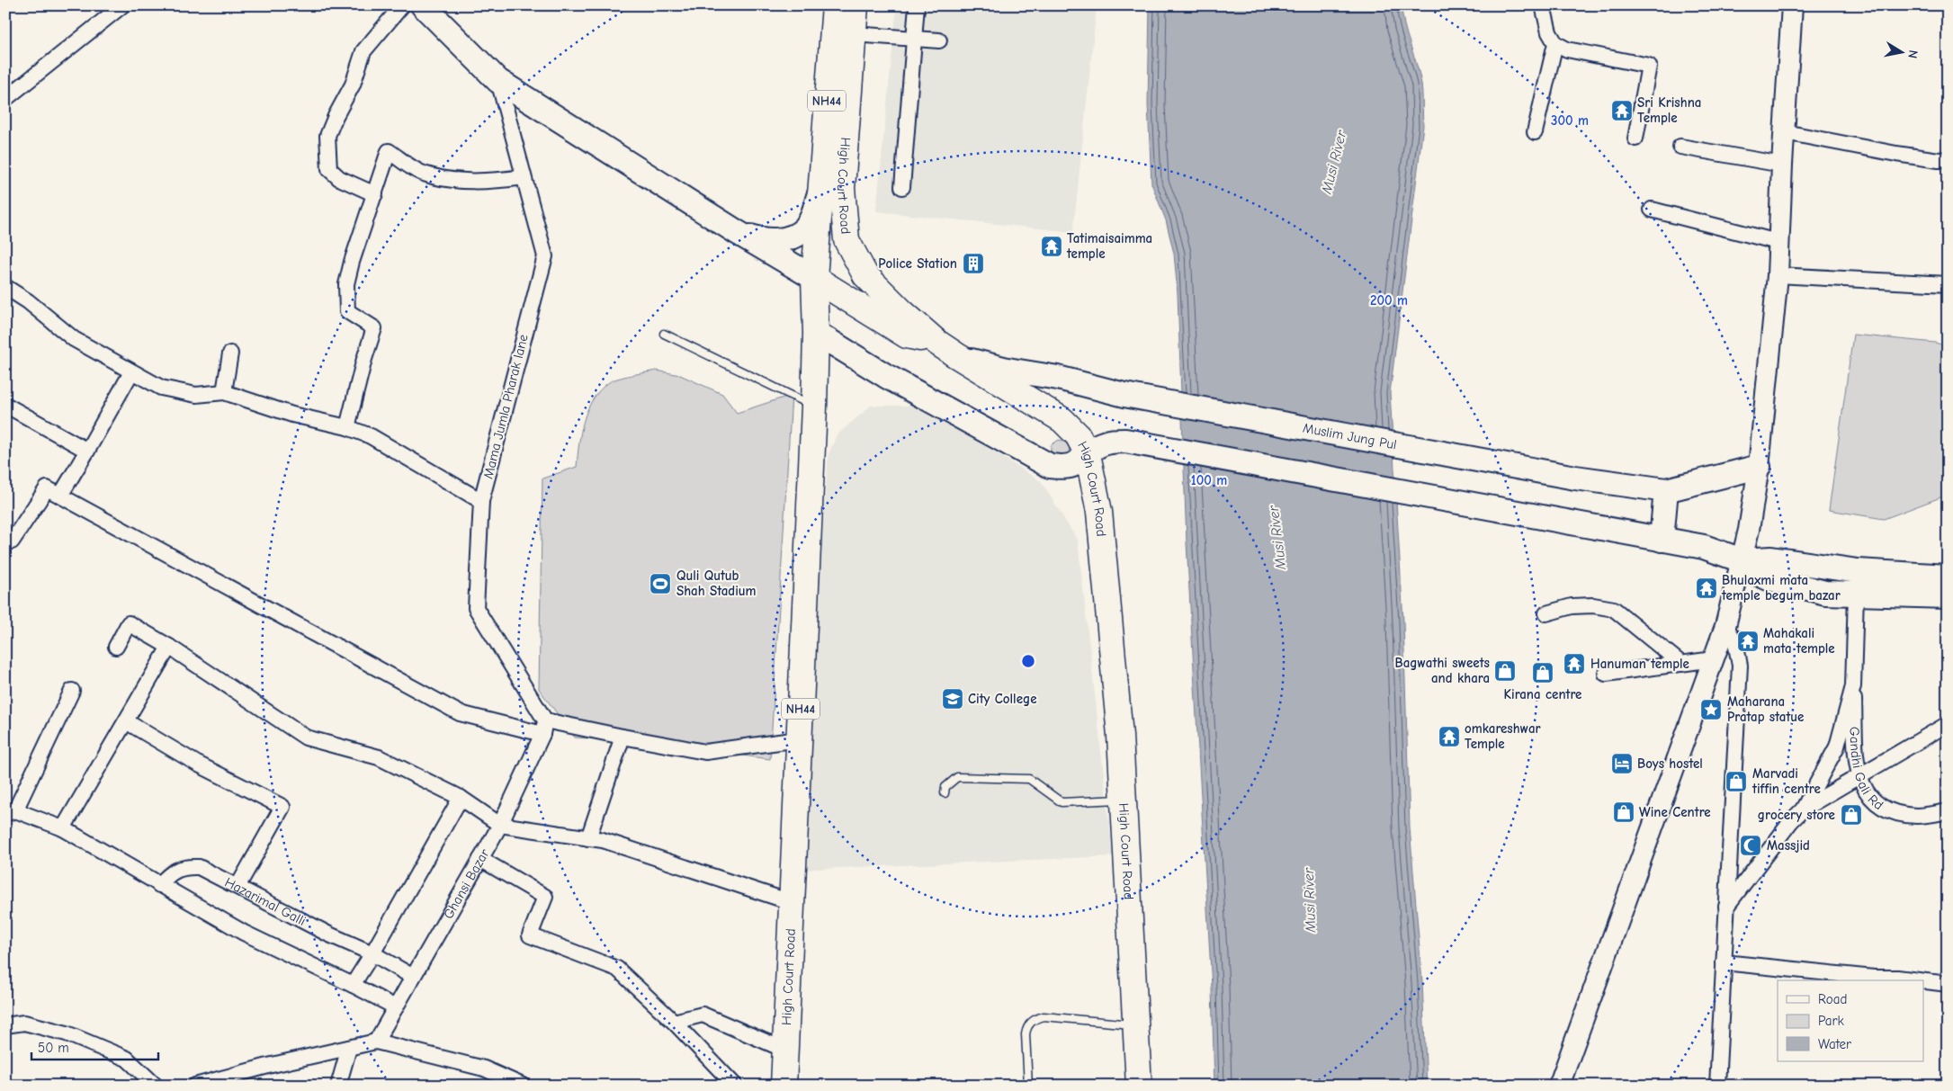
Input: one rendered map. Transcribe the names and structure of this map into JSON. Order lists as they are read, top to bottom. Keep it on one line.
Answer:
{"streets":{"highway":["NH44","High Court Road"],"main road":["Muslim Jung Pul"],"street":["Mama Jumla Pharak lane","Gandhi Gali Rd","Ghansi Bazar","Hazarimal Galli"]},"crossings":[["High Court Road","Muslim Jung Pul"],["Mama Jumla Pharak lane","Ghansi Bazar"],["Ghansi Bazar","Hazarimal Galli"]],"water":["Musi River"],"places":{"temple":["Sri Krishna Temple","Tatimaisaimma temple","Bhulaxmi mata temple begum bazar","Mahakali mata temple","Hanuman temple","omkareshwar Temple"],"building":["Police Station"],"sports":["Quli Qutub Shah Stadium"],"shop":["Bagwathi sweets and khara","Kirana centre","Marvadi tiffin centre","Wine Centre","grocery store"],"school or university":["City College"],"place":["Maharana Pratap statue"],"hotel":["Boys hostel"],"mosque":["Massjid"]},"legend":["Road","Park","Water"],"scale_bar":"50 m","north":"right","rings":["300 m","200 m","100 m"]}
